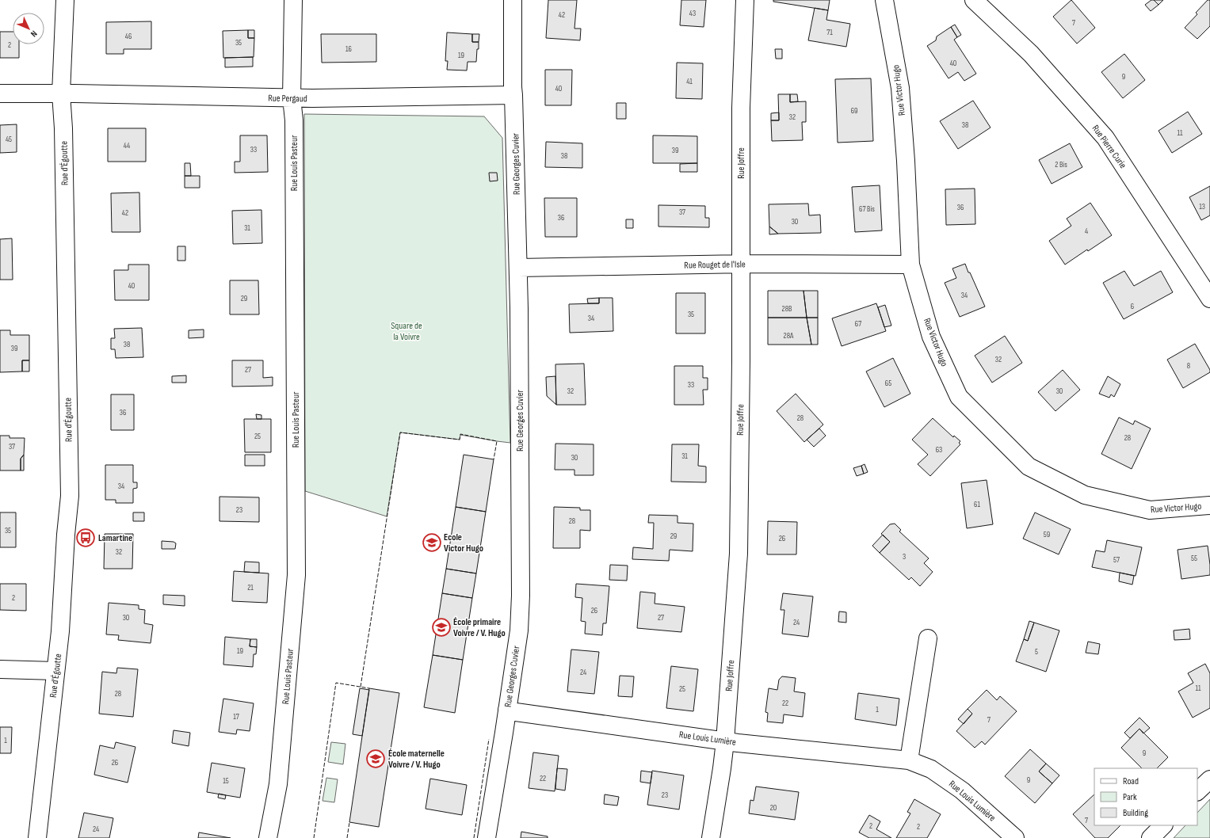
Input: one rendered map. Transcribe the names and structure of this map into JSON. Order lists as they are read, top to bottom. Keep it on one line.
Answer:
{"streets":{"street":["Rue Victor Hugo","Rue Pergaud","Rue Pierre Curie","Rue d'Égoutte","Rue Louis Pasteur","Rue Joffre","Rue Georges Cuvier","Rue Rouget de l'Isle","Rue Louis Lumière"]},"crossings":[["Rue Victor Hugo","Rue Rouget de l'Isle"],["Rue Pergaud","Rue d'Égoutte"],["Rue Pergaud","Rue Louis Pasteur"],["Rue Pergaud","Rue Georges Cuvier"],["Rue Joffre","Rue Rouget de l'Isle"],["Rue Joffre","Rue Louis Lumière"],["Rue Georges Cuvier","Rue Rouget de l'Isle"],["Rue Georges Cuvier","Rue Louis Lumière"]],"parks":["Square de la Voivre"],"places":{"bus stop":["Lamartine"],"school or university":["Ecole Victor Hugo","École primaire Voivre / V. Hugo","École maternelle Voivre / V. Hugo"]},"house_numbers":["43","42","7","71","46","35","2","16","19","40","9","41","40","69","32","38","11","45","44","33","39","38","2 Bis","13","36","67 Bis","37","42","36","30","31","4","40","34","29","6","28B","35","34","67","28A","38","39","32","8","27","65","33","32","30","36","28","25","28","37","63","31","30","34","61","23","28","35","59","29","26","32","3","55","57","21","2","26","30","27","24","19","5","24","11","25","28","22","1","17","7","1","9","26","22","9","15","23","20","7","2","2","24"],"legend":["Road","Park","Building"],"north":"bottom right"}
